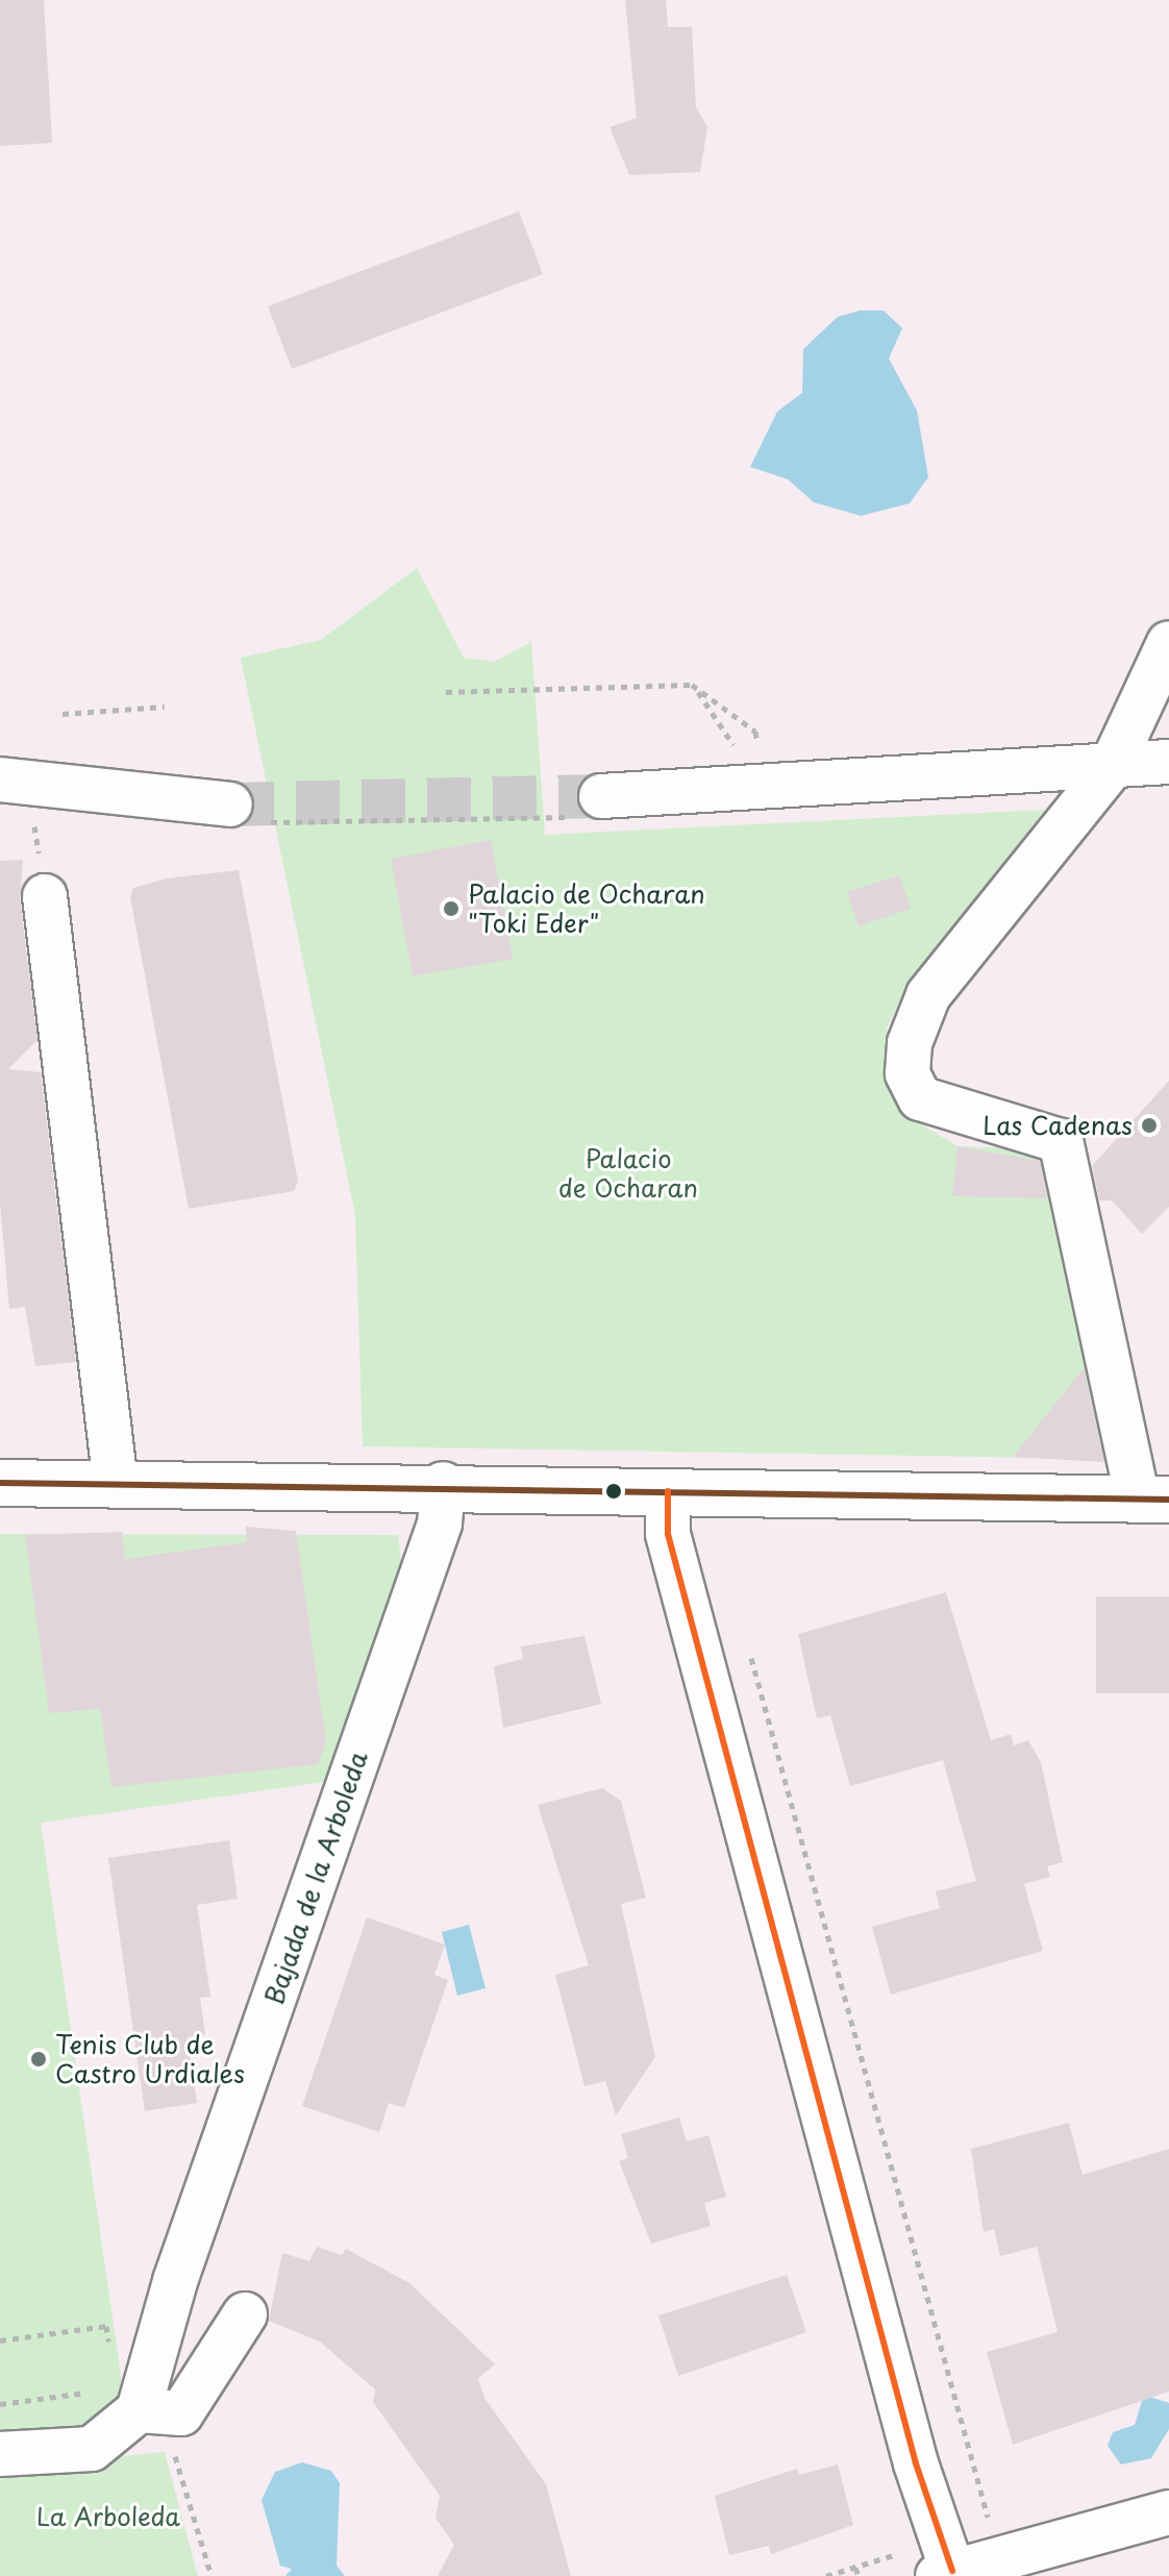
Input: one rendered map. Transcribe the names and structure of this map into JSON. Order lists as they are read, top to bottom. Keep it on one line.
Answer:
{"streets":{"street":["Bajada de la Arboleda"]},"parks":["Palacio de Ocharan","La Arboleda"],"places":["Palacio de Ocharan \"Toki Eder\"","Las Cadenas","Tenis Club de Castro Urdiales"]}
